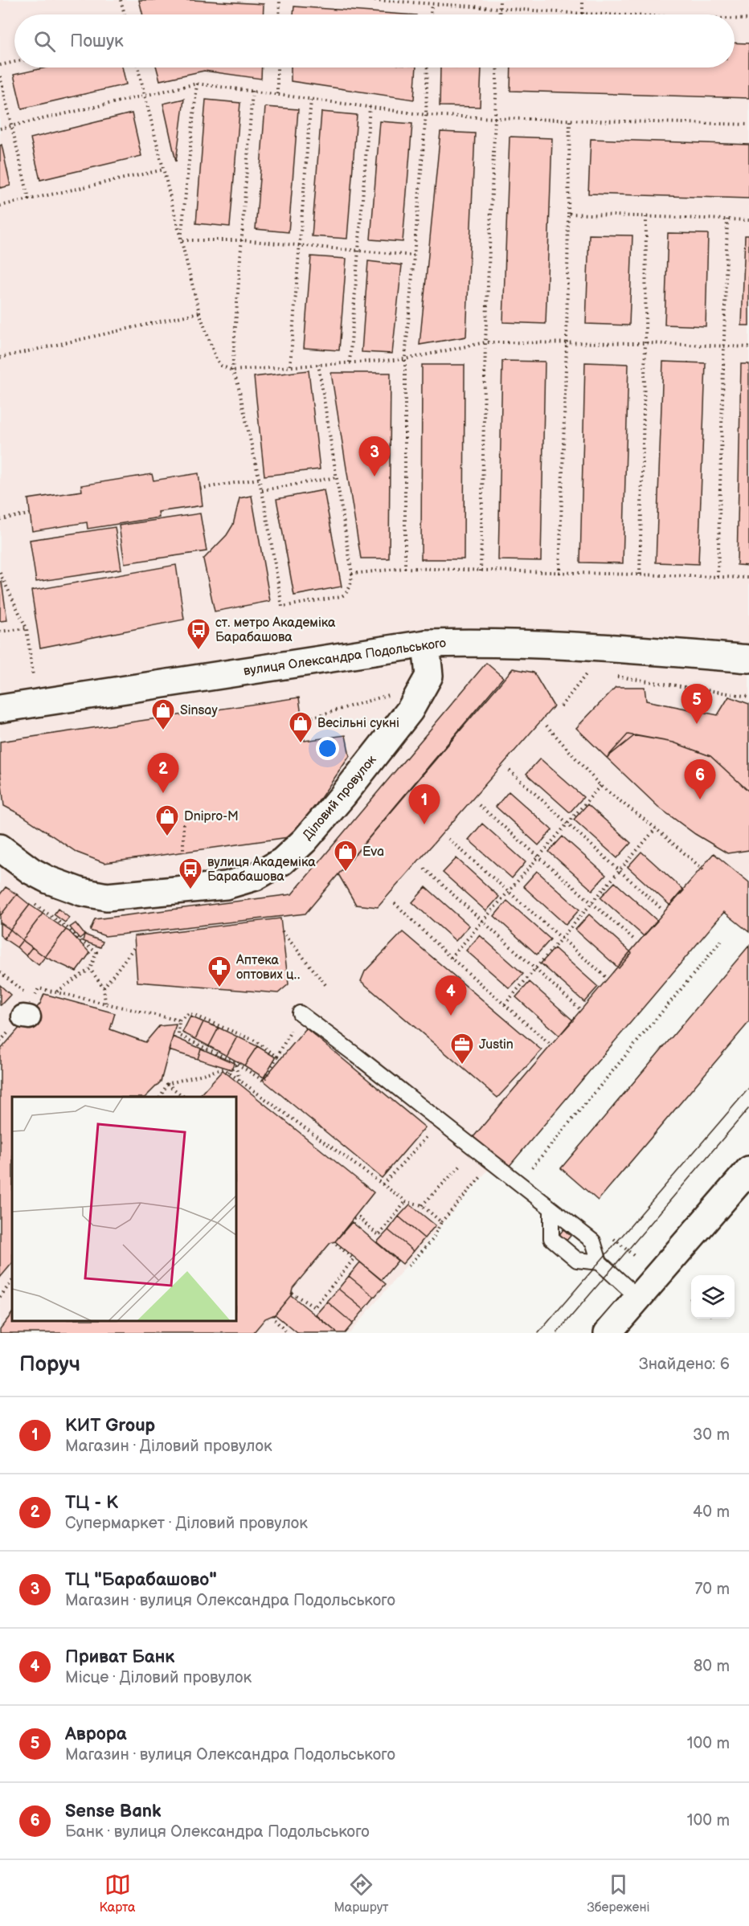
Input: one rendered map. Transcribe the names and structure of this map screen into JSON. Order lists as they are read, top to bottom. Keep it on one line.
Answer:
{"streets":{"street":["вулиця Олександра Подольського","Діловий провулок"]},"places":{"bus stop":["ст. метро Академіка Барабашова","вулиця Академіка Барабашова"],"shop":["Sinsay","Весільні сукні","Dnipro-M","Eva"],"pharmacy":["Аптека оптових ц‥"],"office":["Justin"]},"page":{"search":"Пошук","pins":["3","5","2","6","1","4"],"heading":["Поруч","Знайдено: 6"],"list":[{"mark":"1","name":"КИТ Group","note":"Магазин · Діловий провулок","value":"30 m"},{"mark":"2","name":"ТЦ - К","note":"Супермаркет · Діловий провулок","value":"40 m"},{"mark":"3","name":"ТЦ \"Барабашово\"","note":"Магазин · вулиця Олександра Подольського","value":"70 m"},{"mark":"4","name":"Приват Банк","note":"Місце · Діловий провулок","value":"80 m"},{"mark":"5","name":"Аврора","note":"Магазин · вулиця Олександра Подольського","value":"100 m"},{"mark":"6","name":"Sense Bank","note":"Банк · вулиця Олександра Подольського","value":"100 m"}],"nav":["Карта","Маршрут","Збережені"]}}
